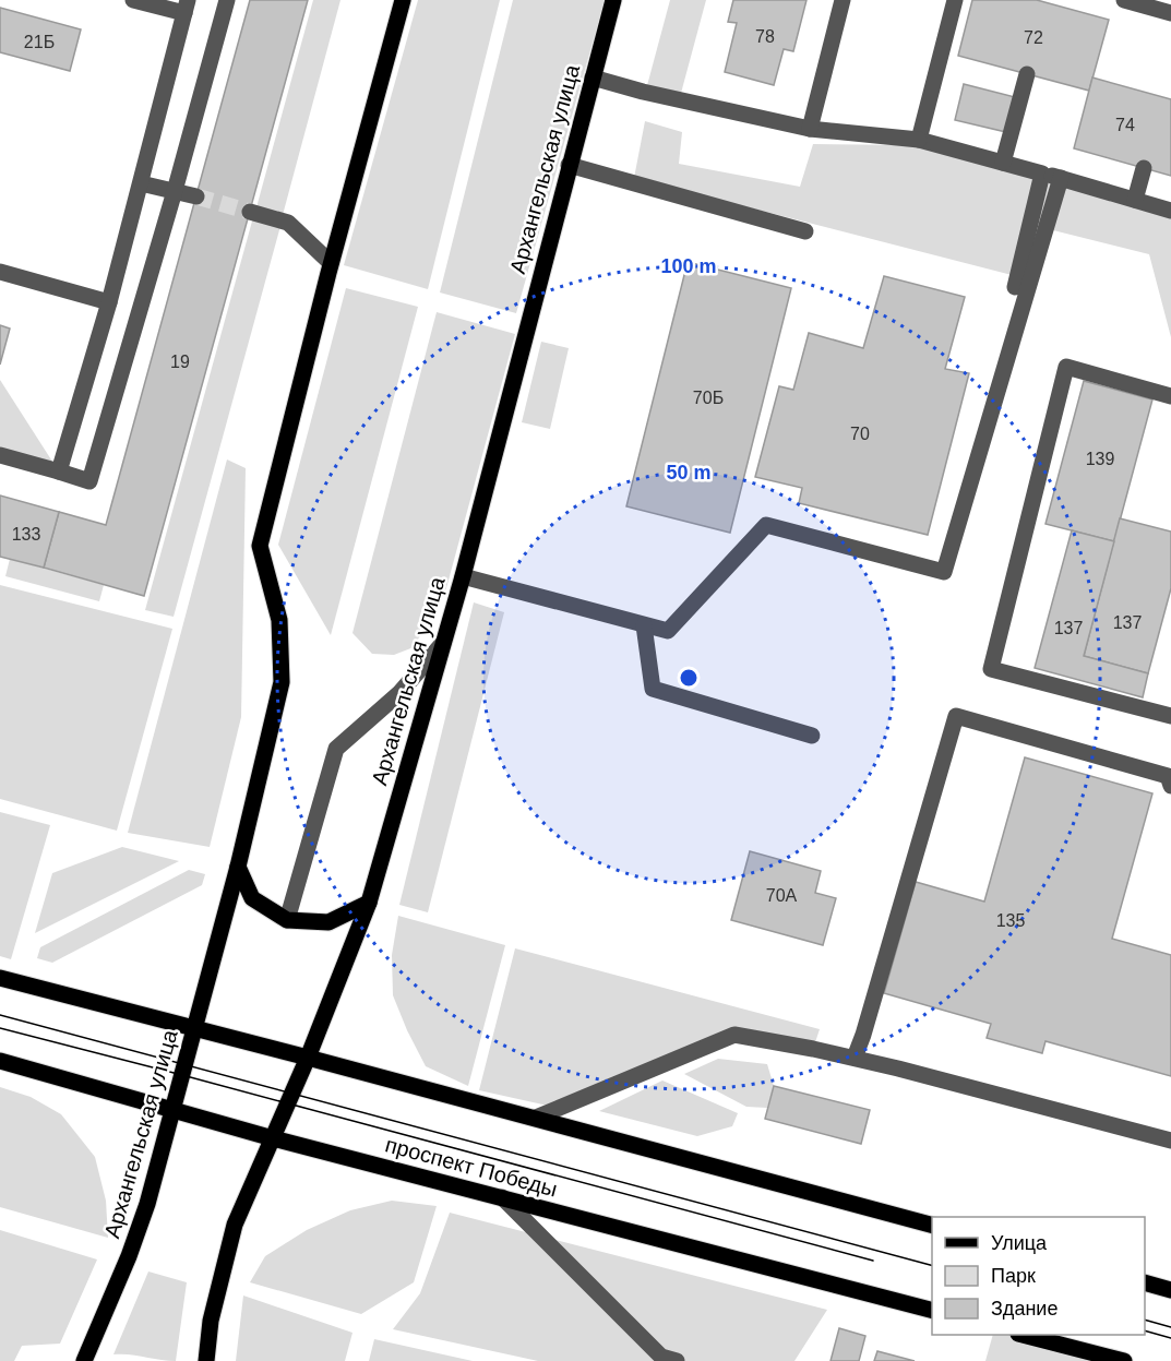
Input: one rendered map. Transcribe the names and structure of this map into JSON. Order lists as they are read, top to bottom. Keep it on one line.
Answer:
{"streets":{"main road":["Архангельская улица","проспект Победы"]},"crossings":[["Архангельская улица","проспект Победы"]],"house_numbers":["78","72","21Б","74","19","70Б","70","139","133","137","137","70А","135"],"legend":["Улица","Парк","Здание"],"rings":["100 m","50 m"]}
